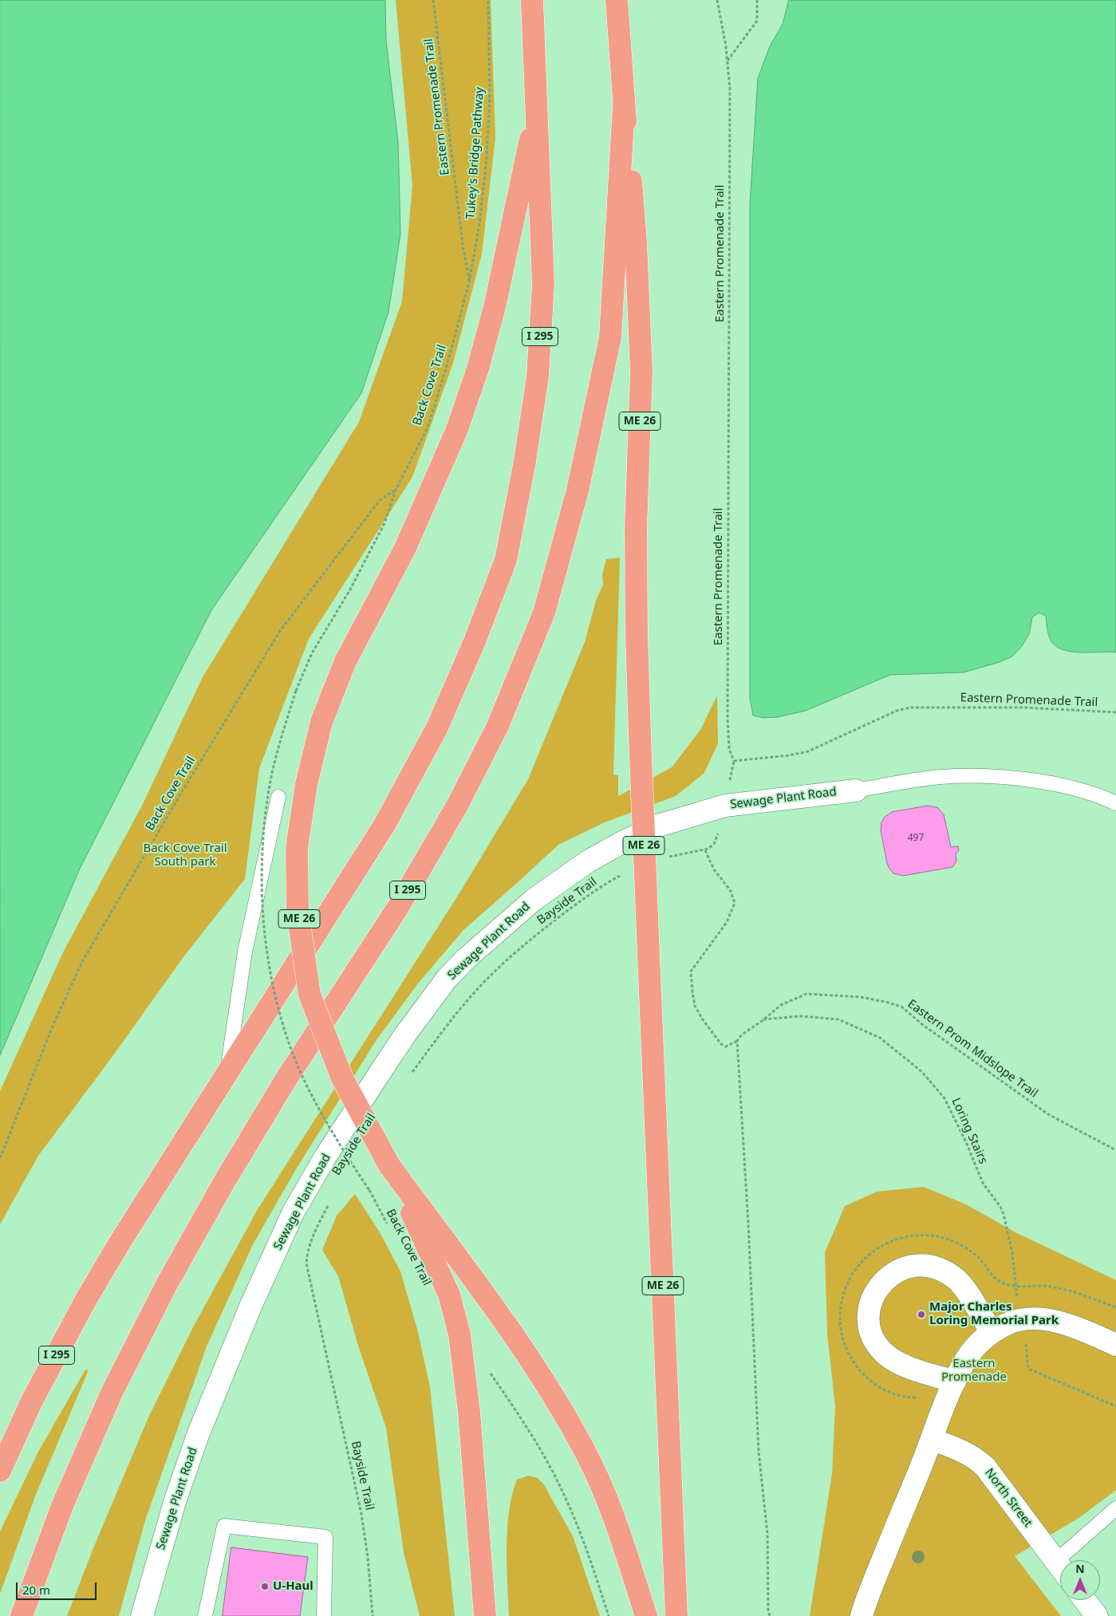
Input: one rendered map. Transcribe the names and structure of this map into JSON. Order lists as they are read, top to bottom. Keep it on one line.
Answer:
{"streets":{"highway":["I 295","ME 26"],"street":["Sewage Plant Road","North Street"],"path":["Eastern Promenade Trail","Tukey's Bridge Pathway","Back Cove Trail","Bayside Trail","Eastern Prom Midslope Trail","Loring Stairs"]},"crossings":[["Eastern Promenade Trail","Tukey's Bridge Pathway"],["Eastern Promenade Trail","Back Cove Trail"],["Tukey's Bridge Pathway","Back Cove Trail"],["I 295","ME 26"],["Eastern Prom Midslope Trail","Loring Stairs"]],"parks":["Back Cove Trail South park","Eastern Promenade"],"places":["Major Charles Loring Memorial Park","U-Haul"],"house_numbers":["497"],"scale_bar":"20 m","north":"top"}
